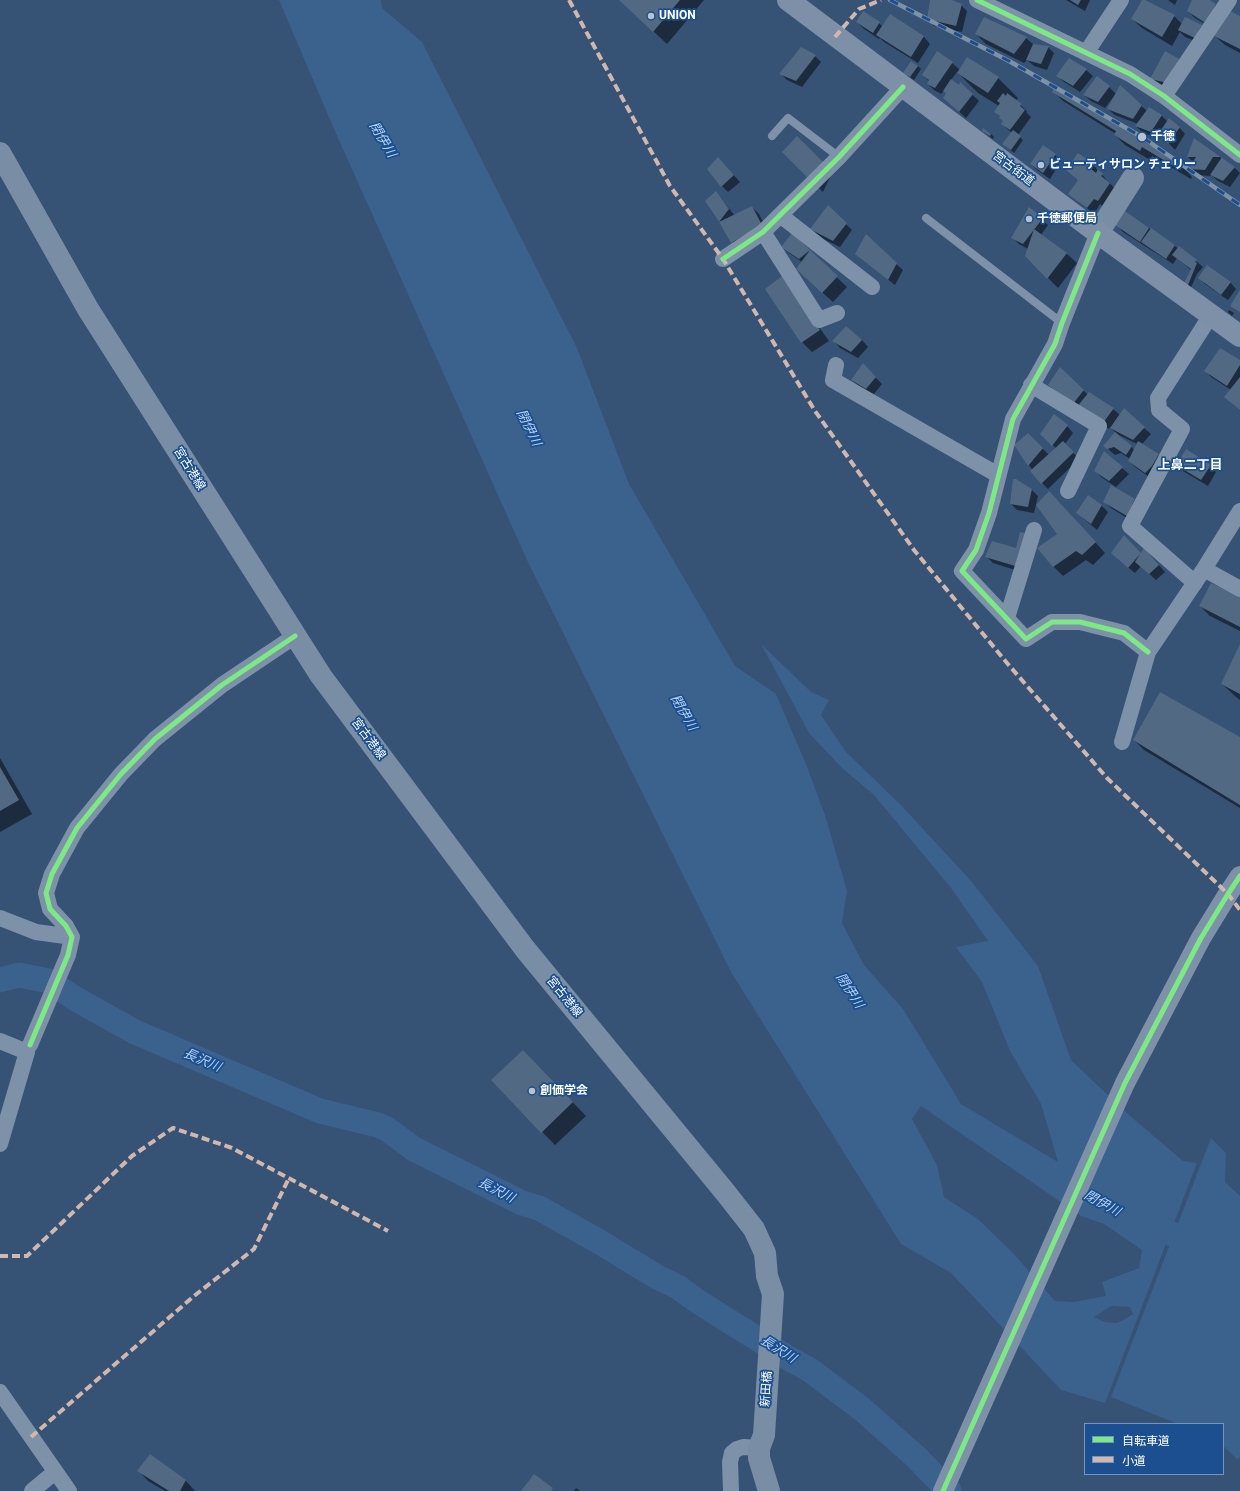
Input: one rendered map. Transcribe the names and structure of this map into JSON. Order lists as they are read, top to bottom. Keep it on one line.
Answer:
{"streets":{"highway":["宮古街道"],"main road":["宮古港線","新田橋"]},"crossings":[["宮古港線","新田橋"]],"districts":["上鼻二丁目"],"water":["閉伊川","長沢川"],"places":["UNION","千徳","ビューティサロン チェリー","千徳郵便局","創価学会"],"legend":["自転車道","小道"]}
